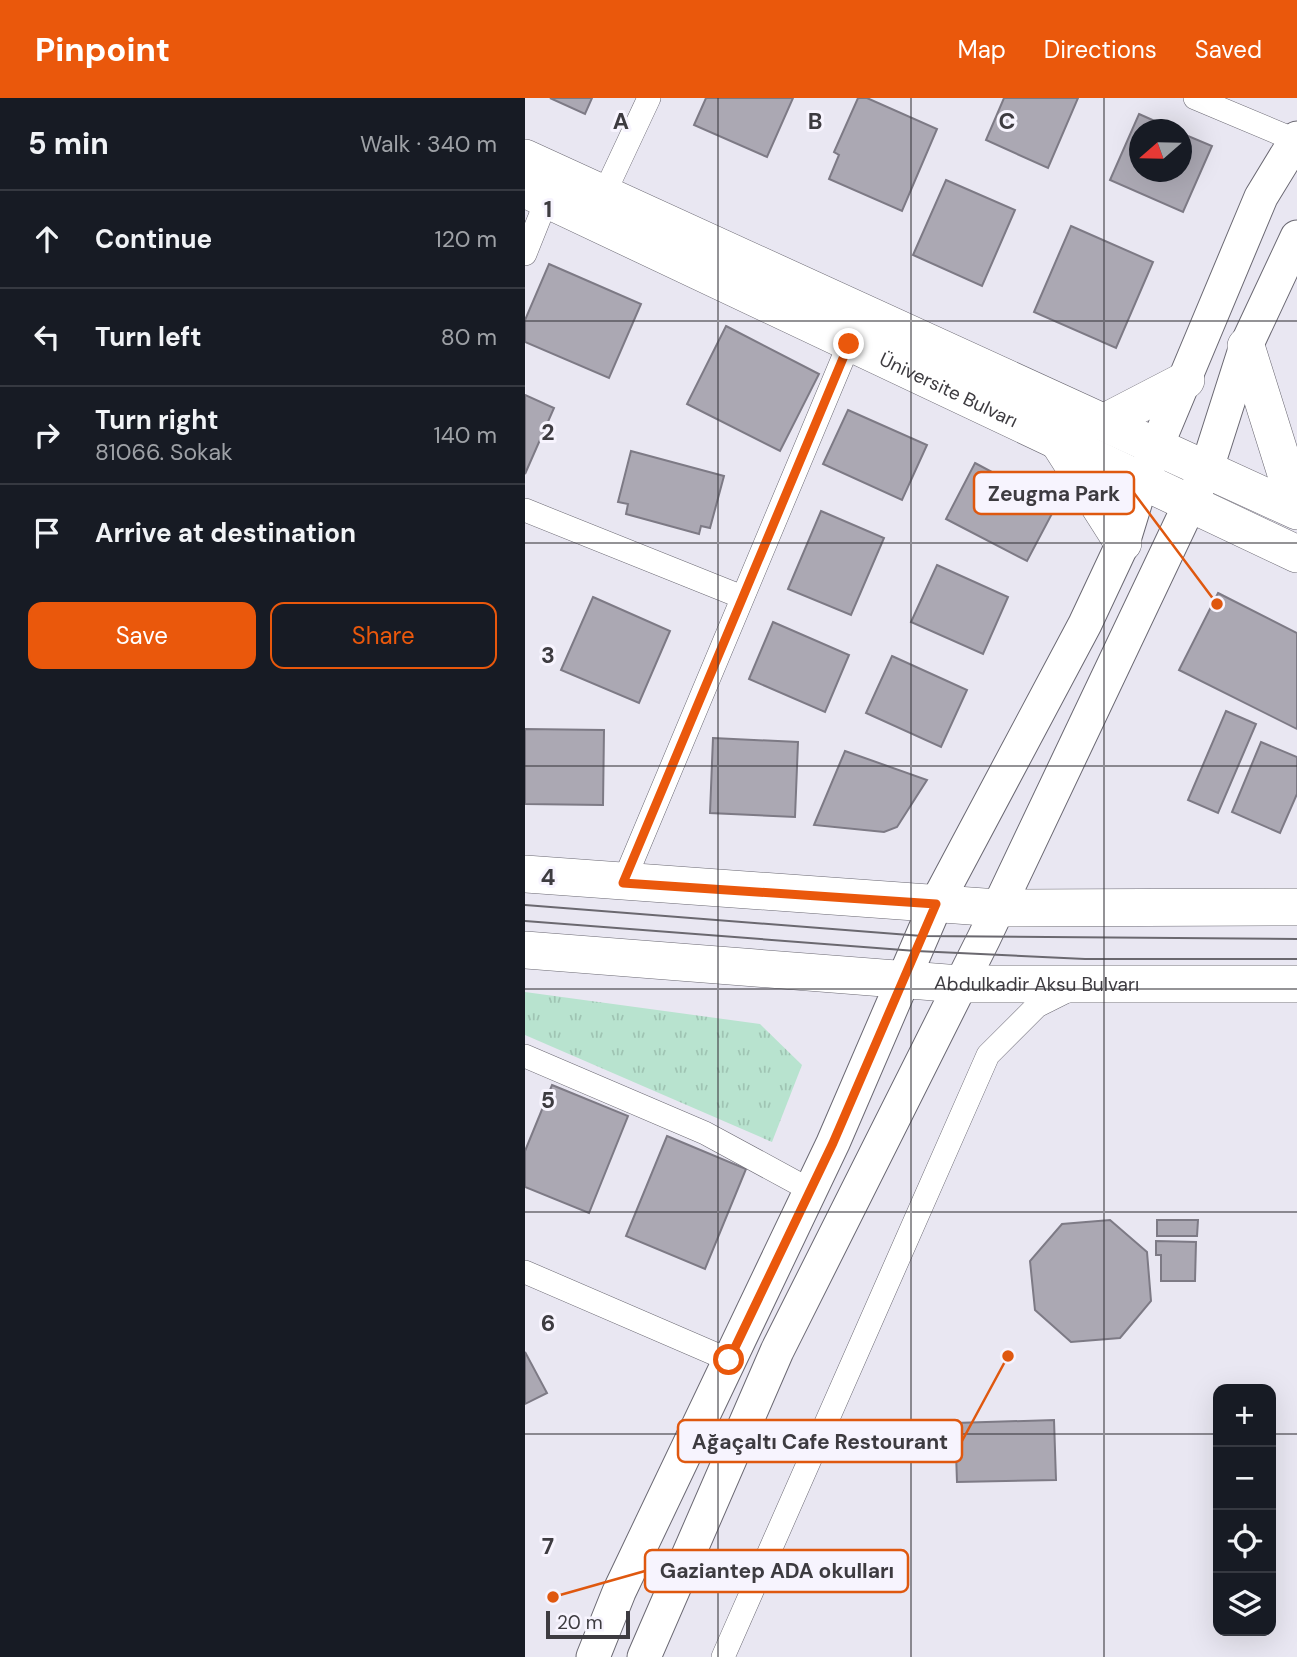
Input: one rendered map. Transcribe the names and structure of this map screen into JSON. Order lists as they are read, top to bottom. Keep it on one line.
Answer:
{"streets":{"main road":["Üniversite Bulvarı","Abdulkadir Aksu Bulvarı"]},"places":["Zeugma Park","Ağaçaltı Cafe Restourant","Gaziantep ADA okulları"],"scale_bar":"20 m","north":"left","page":{"header":"Pinpoint","nav":["Map","Directions","Saved"],"heading":["5 min","Walk · 340 m"],"list":[["Continue","120 m"],["Turn left","80 m"],["Turn right","81066. Sokak","140 m"],"Arrive at destination"],"buttons":["Save","Share"],"map_buttons":["+","−"],"scale":"20 m"},"grid":{"columns":["A","B","C"],"rows":["1","2","3","4","5","6","7"]}}
